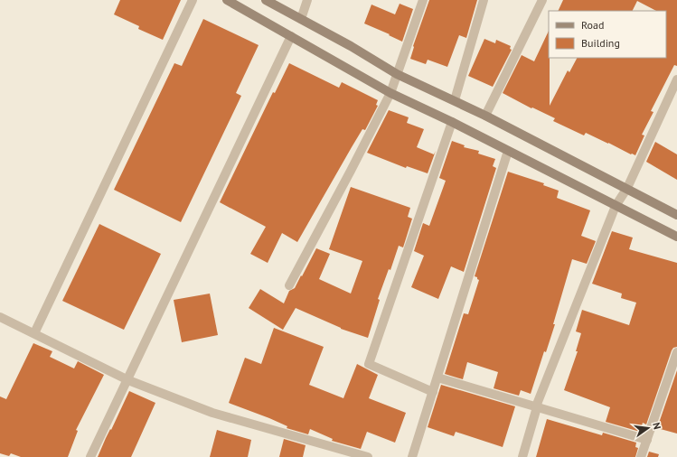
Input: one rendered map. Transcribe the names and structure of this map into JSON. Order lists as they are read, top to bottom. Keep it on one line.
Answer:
{"legend":["Road","Building"],"north":"right"}
